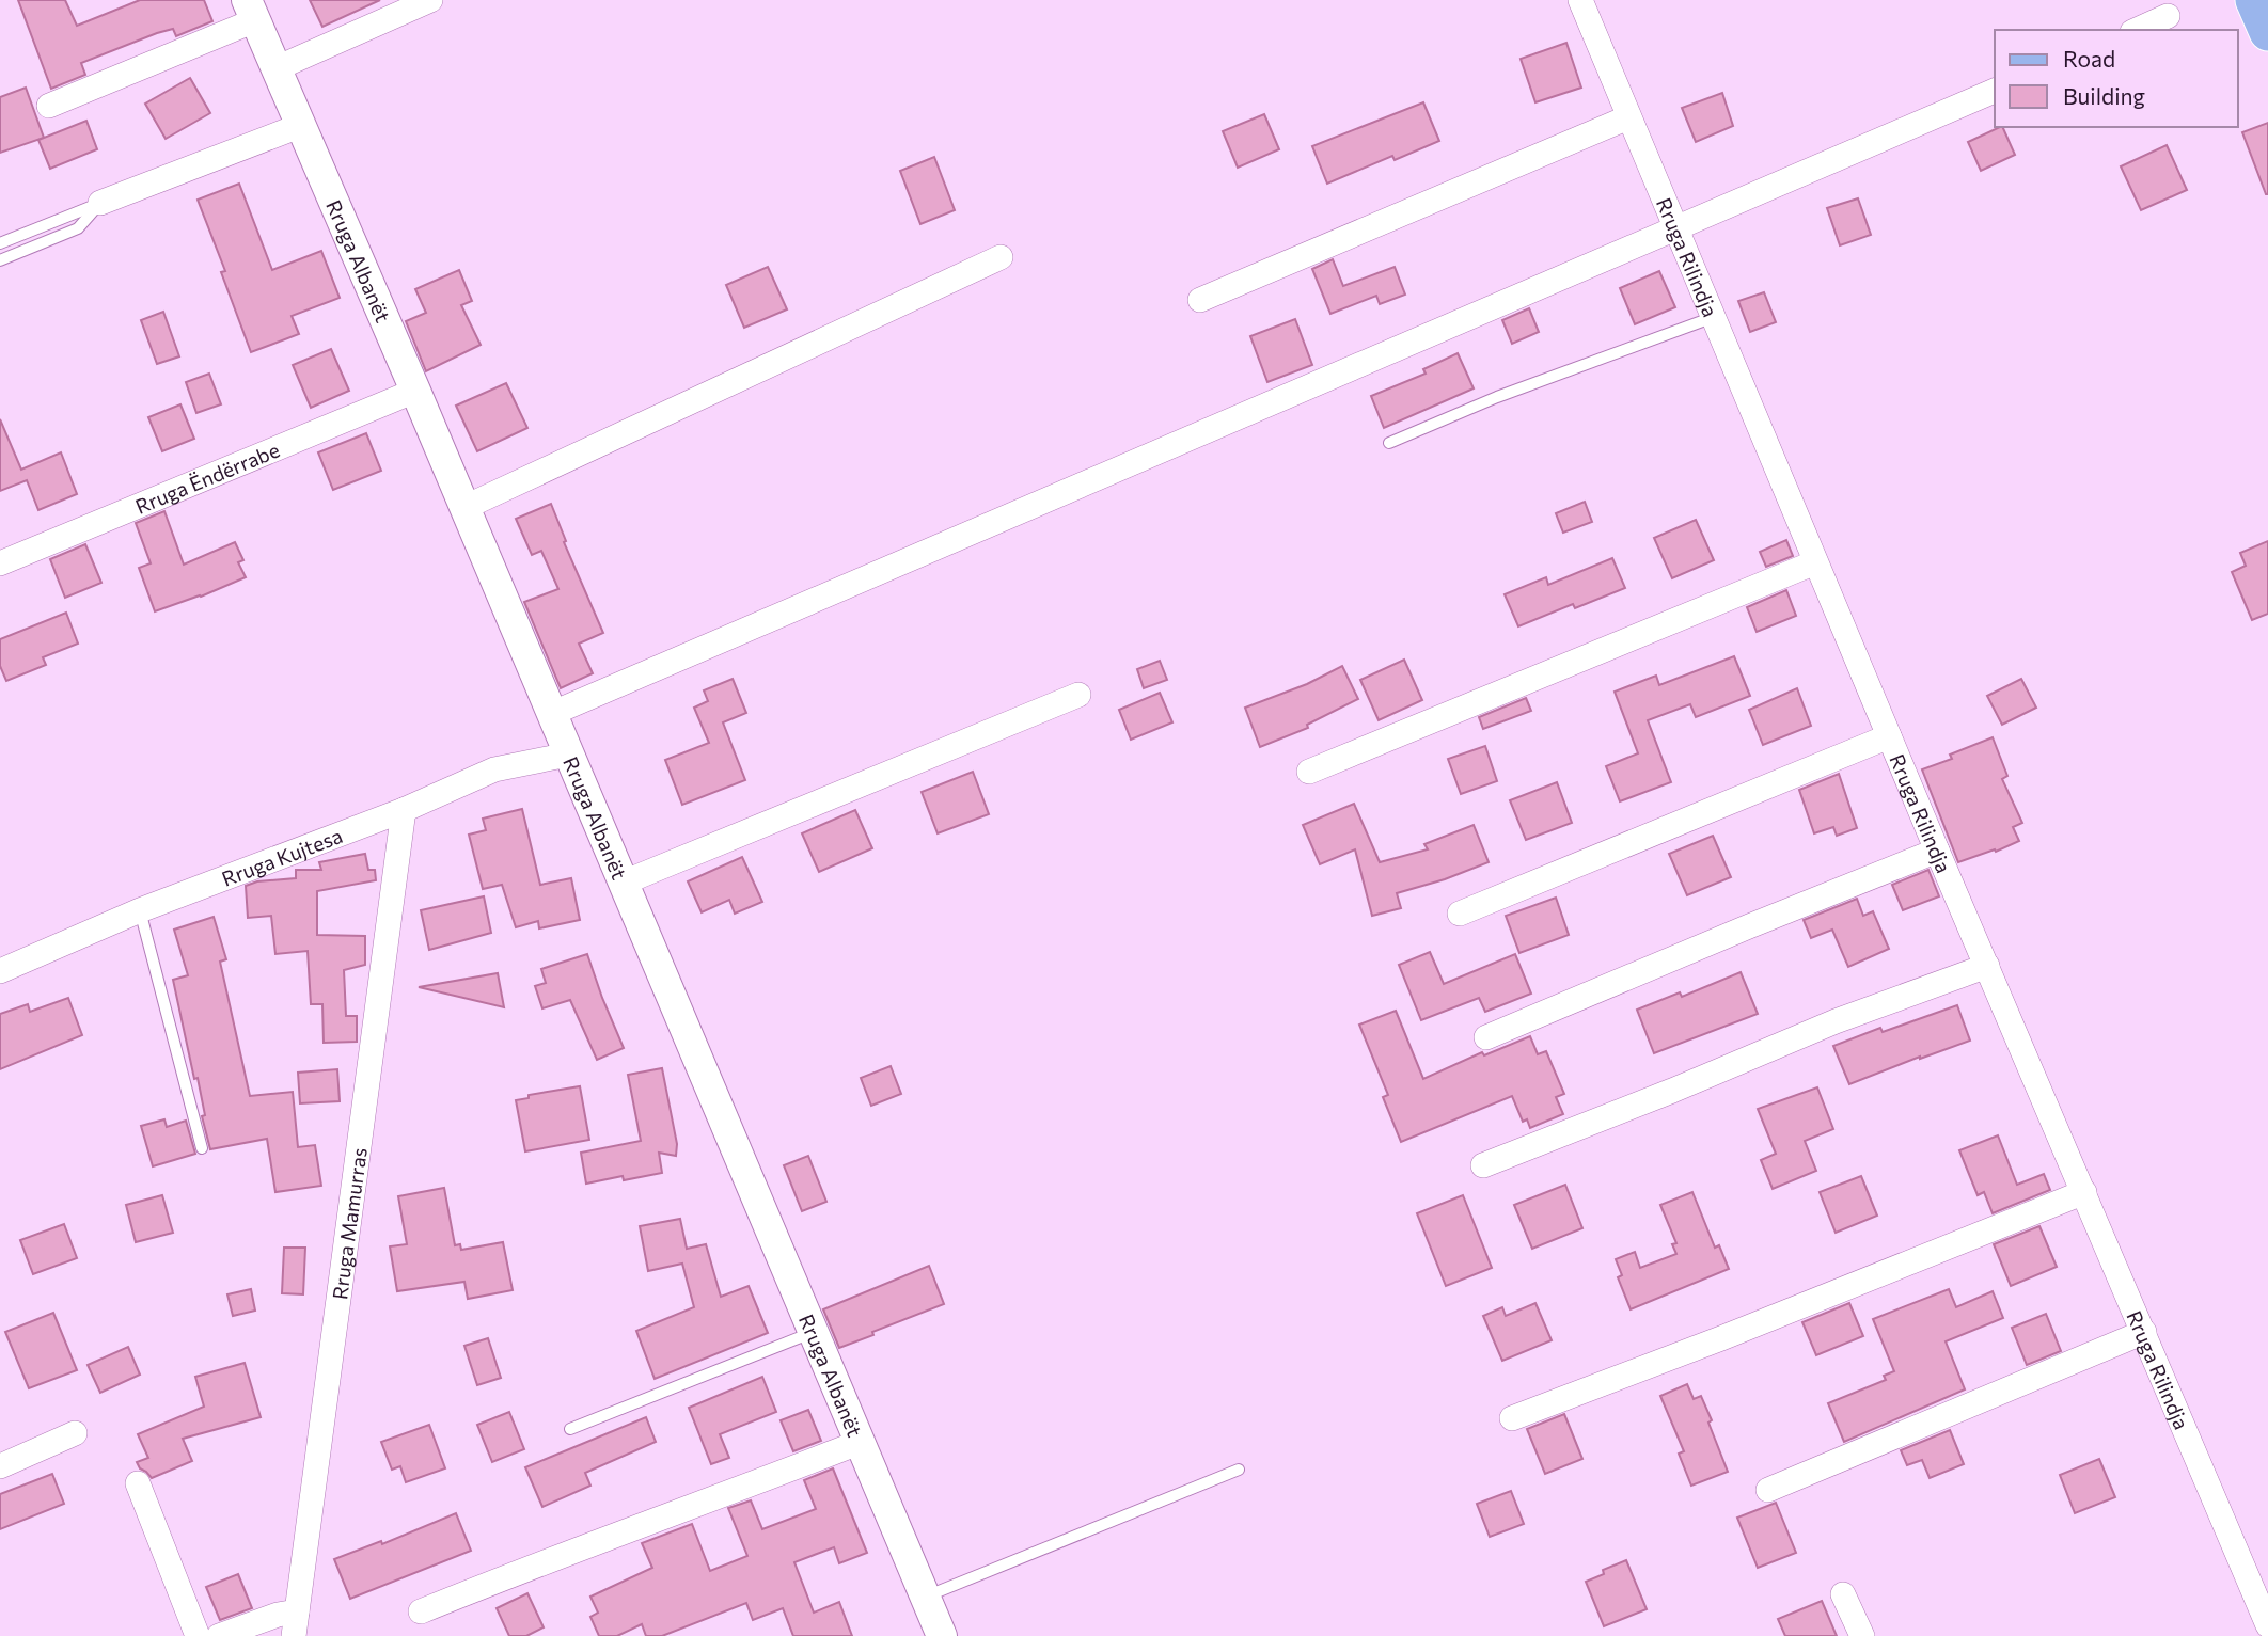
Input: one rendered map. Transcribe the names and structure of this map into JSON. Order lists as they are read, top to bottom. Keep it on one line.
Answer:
{"streets":{"street":["Rruga Rilindja","Rruga Albanët","Rruga Ëndërrabe","Rruga Kujtesa","Rruga Mamurras"]},"crossings":[["Rruga Albanët","Rruga Ëndërrabe"],["Rruga Albanët","Rruga Kujtesa"],["Rruga Kujtesa","Rruga Mamurras"]],"legend":["Road","Building"]}
